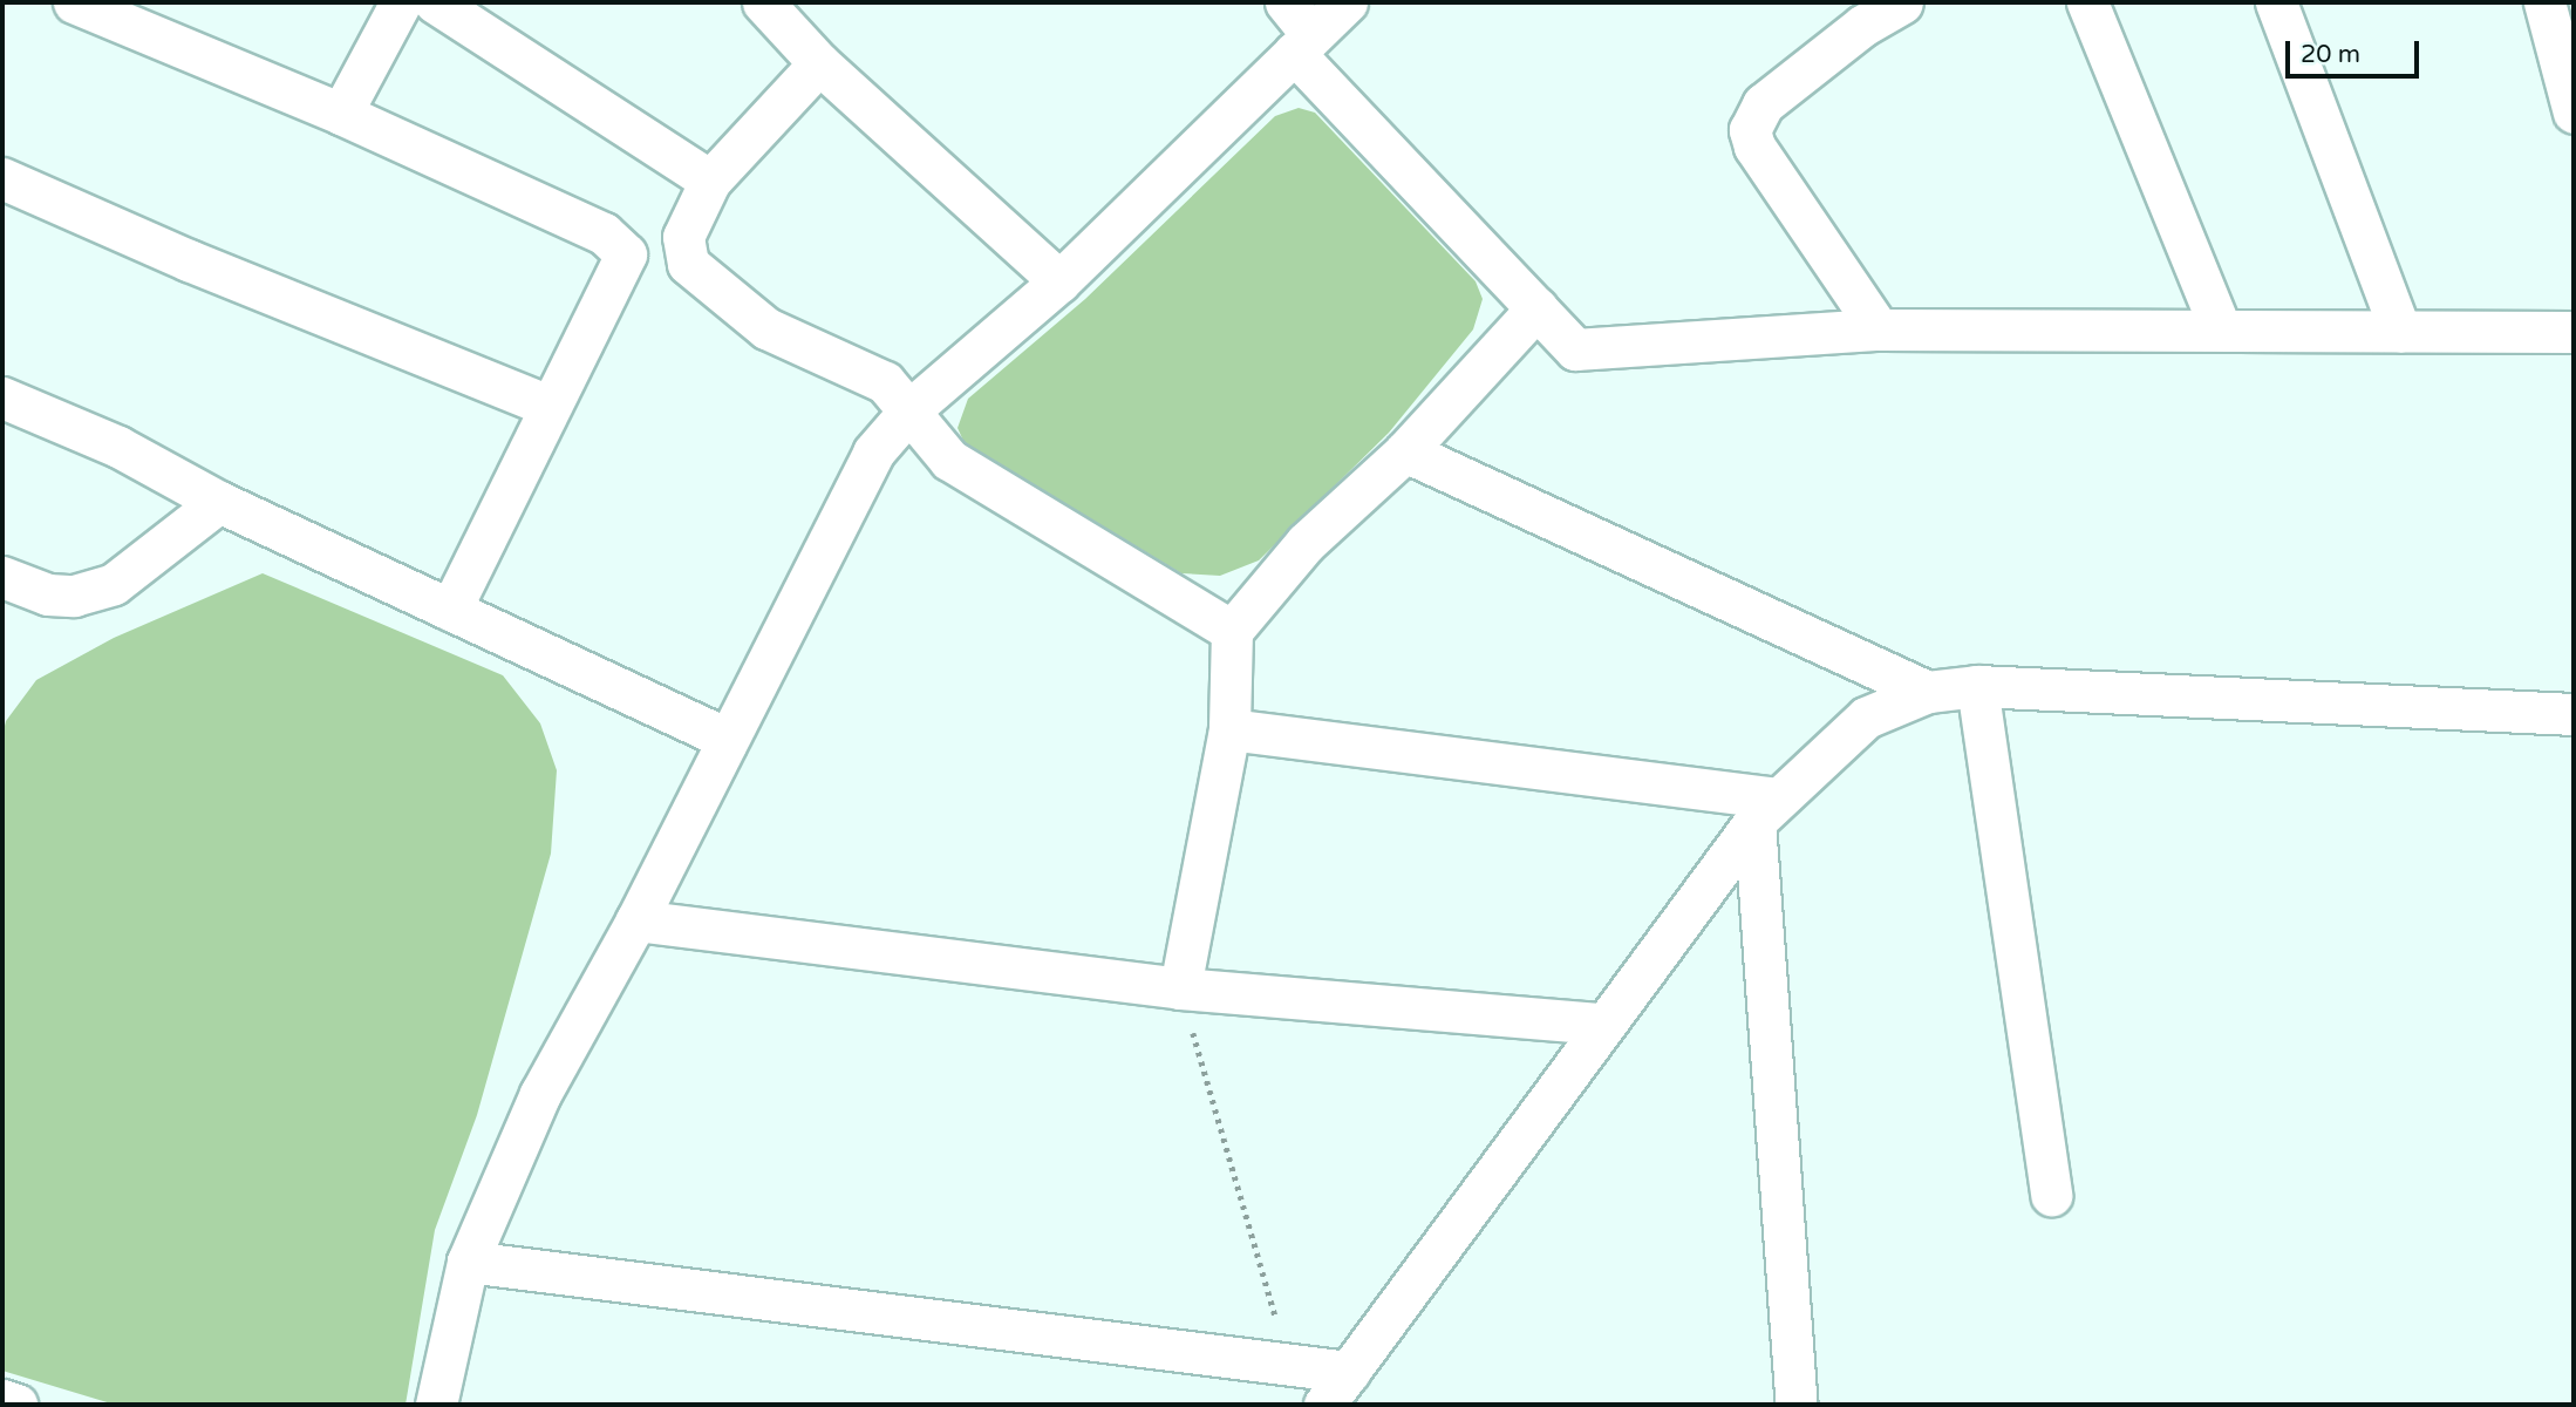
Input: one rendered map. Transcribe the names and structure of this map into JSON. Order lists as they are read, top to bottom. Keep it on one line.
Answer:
{"scale_bar":"20 m"}
